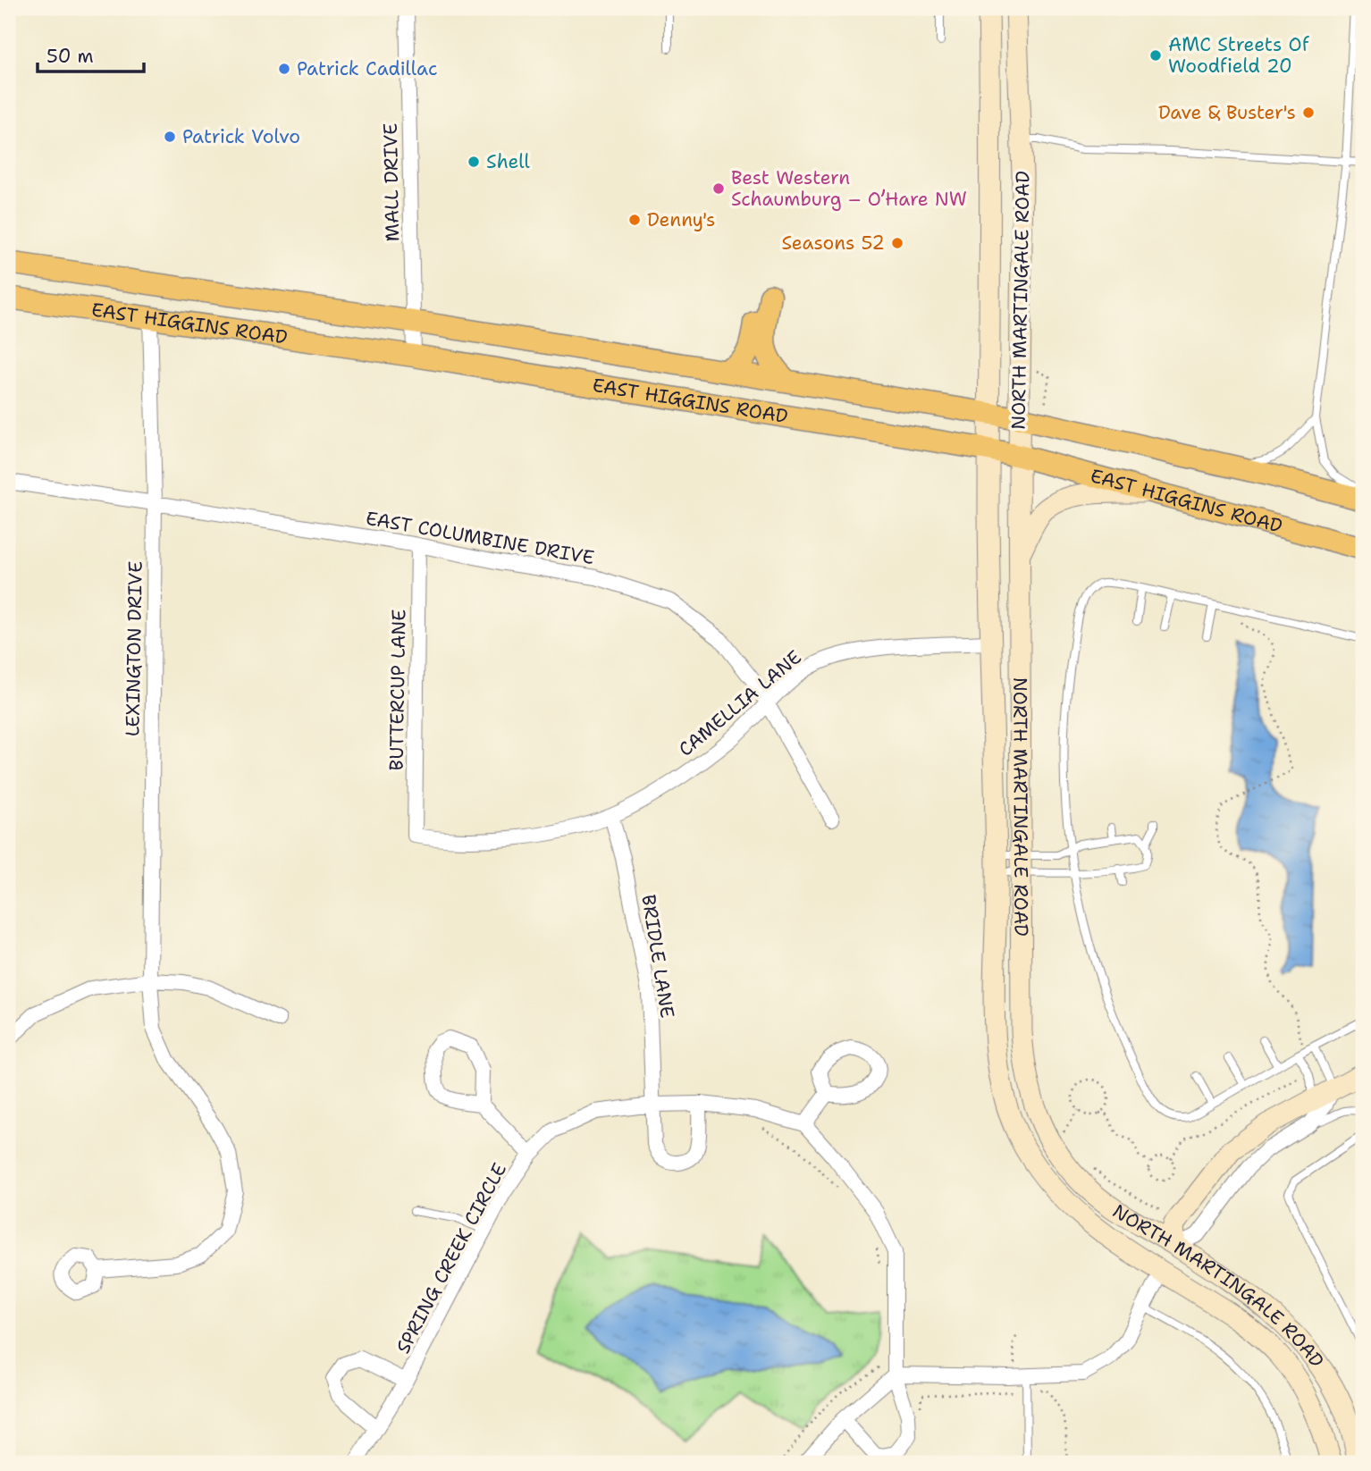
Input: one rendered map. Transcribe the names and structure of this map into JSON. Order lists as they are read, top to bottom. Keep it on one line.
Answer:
{"streets":{"main road":["EAST HIGGINS ROAD"],"street":["MALL DRIVE","NORTH MARTINGALE ROAD","EAST COLUMBINE DRIVE","LEXINGTON DRIVE","BUTTERCUP LANE","CAMELLIA LANE","BRIDLE LANE","SPRING CREEK CIRCLE"]},"crossings":[["MALL DRIVE","EAST HIGGINS ROAD"],["NORTH MARTINGALE ROAD","EAST HIGGINS ROAD"],["NORTH MARTINGALE ROAD","CAMELLIA LANE"],["EAST HIGGINS ROAD","LEXINGTON DRIVE"],["EAST COLUMBINE DRIVE","LEXINGTON DRIVE"],["EAST COLUMBINE DRIVE","BUTTERCUP LANE"],["EAST COLUMBINE DRIVE","CAMELLIA LANE"],["BUTTERCUP LANE","CAMELLIA LANE"],["CAMELLIA LANE","BRIDLE LANE"],["BRIDLE LANE","SPRING CREEK CIRCLE"]],"places":["AMC Streets Of Woodfield 20","Patrick Cadillac","Dave & Buster's","Patrick Volvo","Shell","Best Western Schaumburg – O’Hare NW","Denny's","Seasons 52"],"scale_bar":"50 m"}
